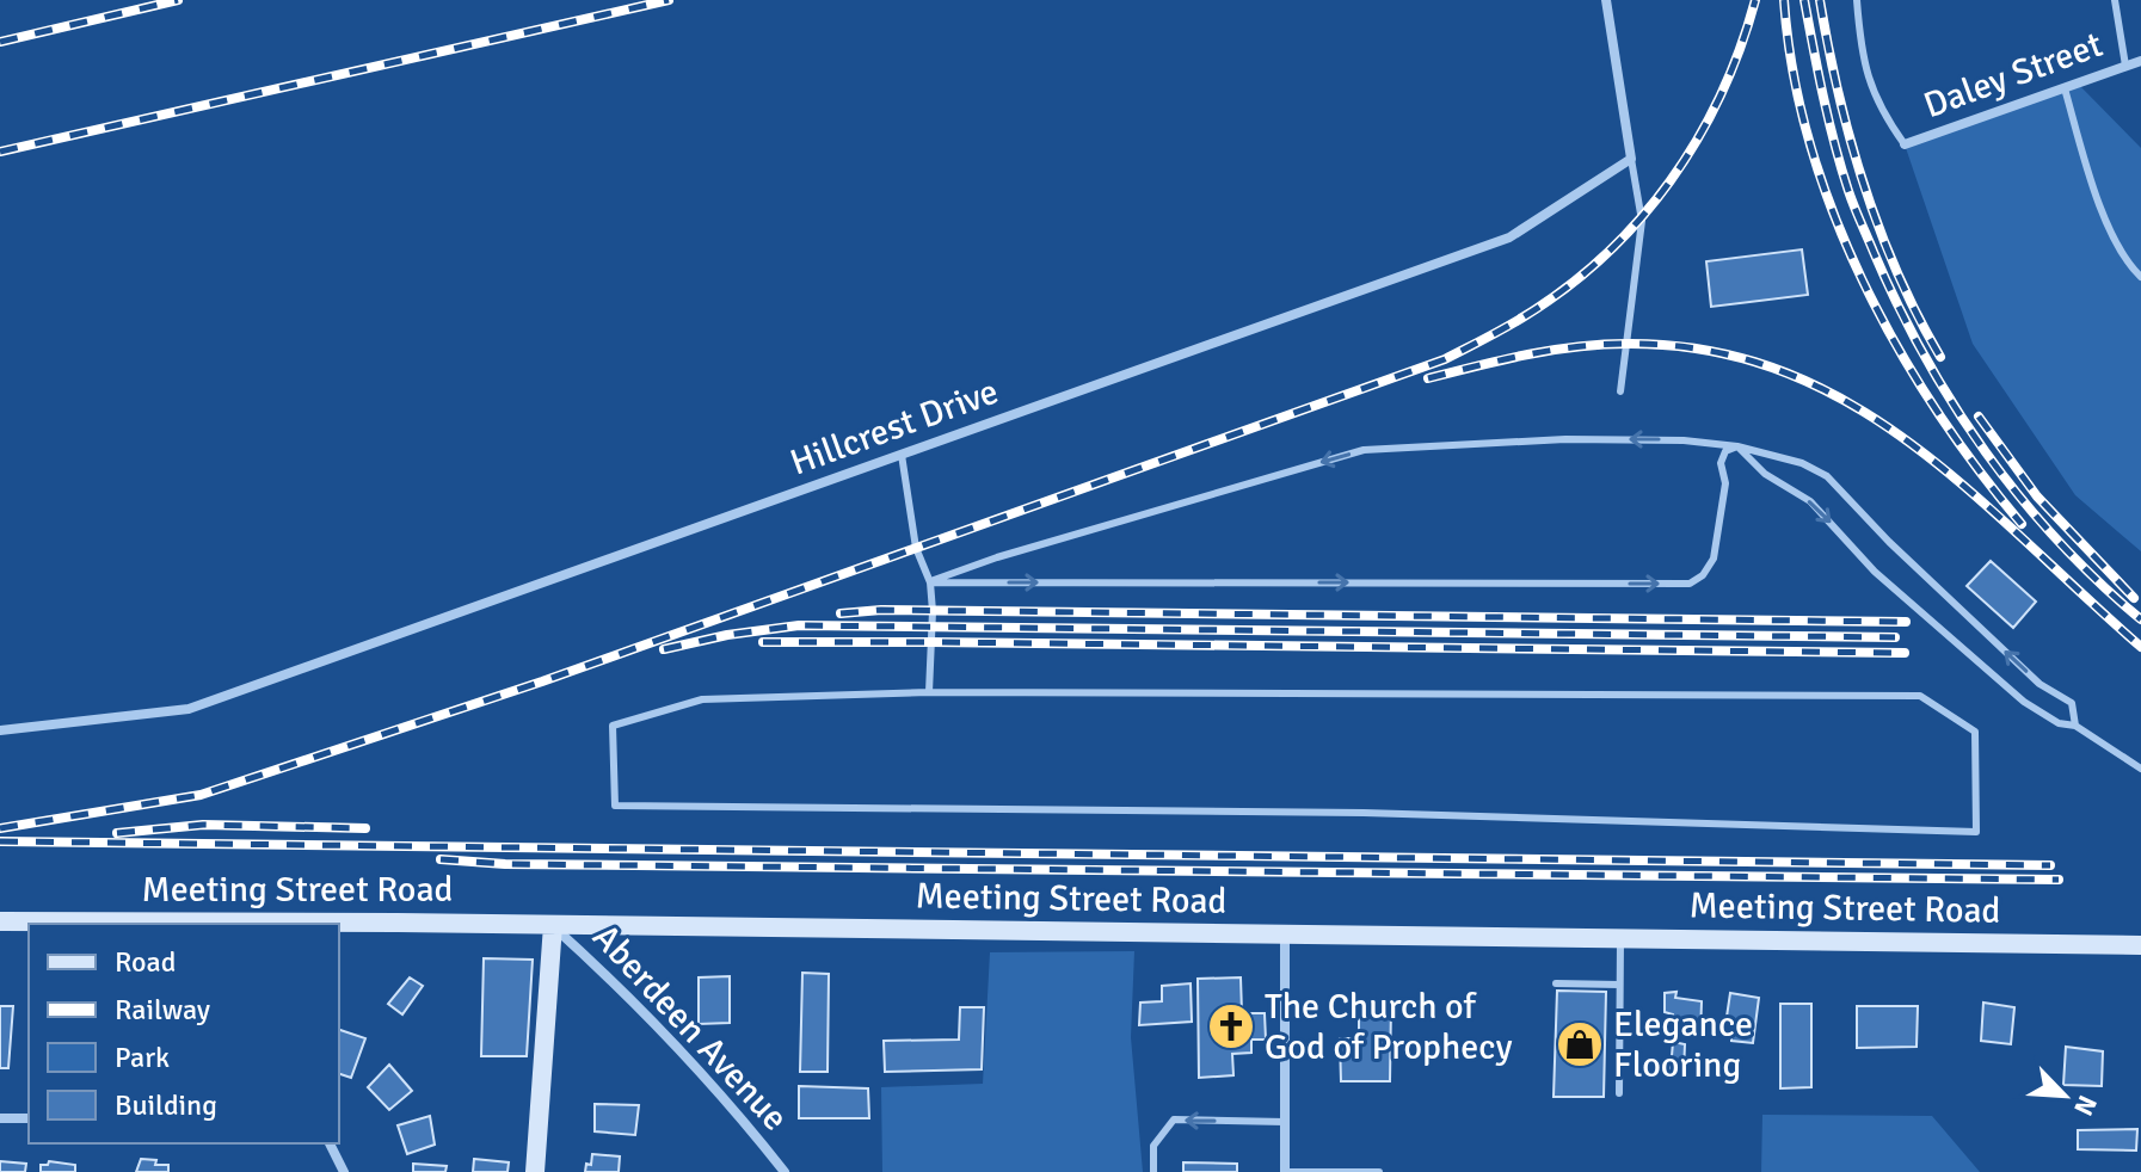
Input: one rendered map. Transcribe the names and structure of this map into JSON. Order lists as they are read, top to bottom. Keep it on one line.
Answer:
{"streets":{"street":["Daley Street","Hillcrest Drive","Meeting Street Road","Aberdeen Avenue"]},"crossings":[["Meeting Street Road","Aberdeen Avenue"]],"places":{"church":["The Church of God of Prophecy"],"shop":["Elegance Flooring"]},"legend":["Road","Railway","Park","Building"],"north":"bottom right"}
